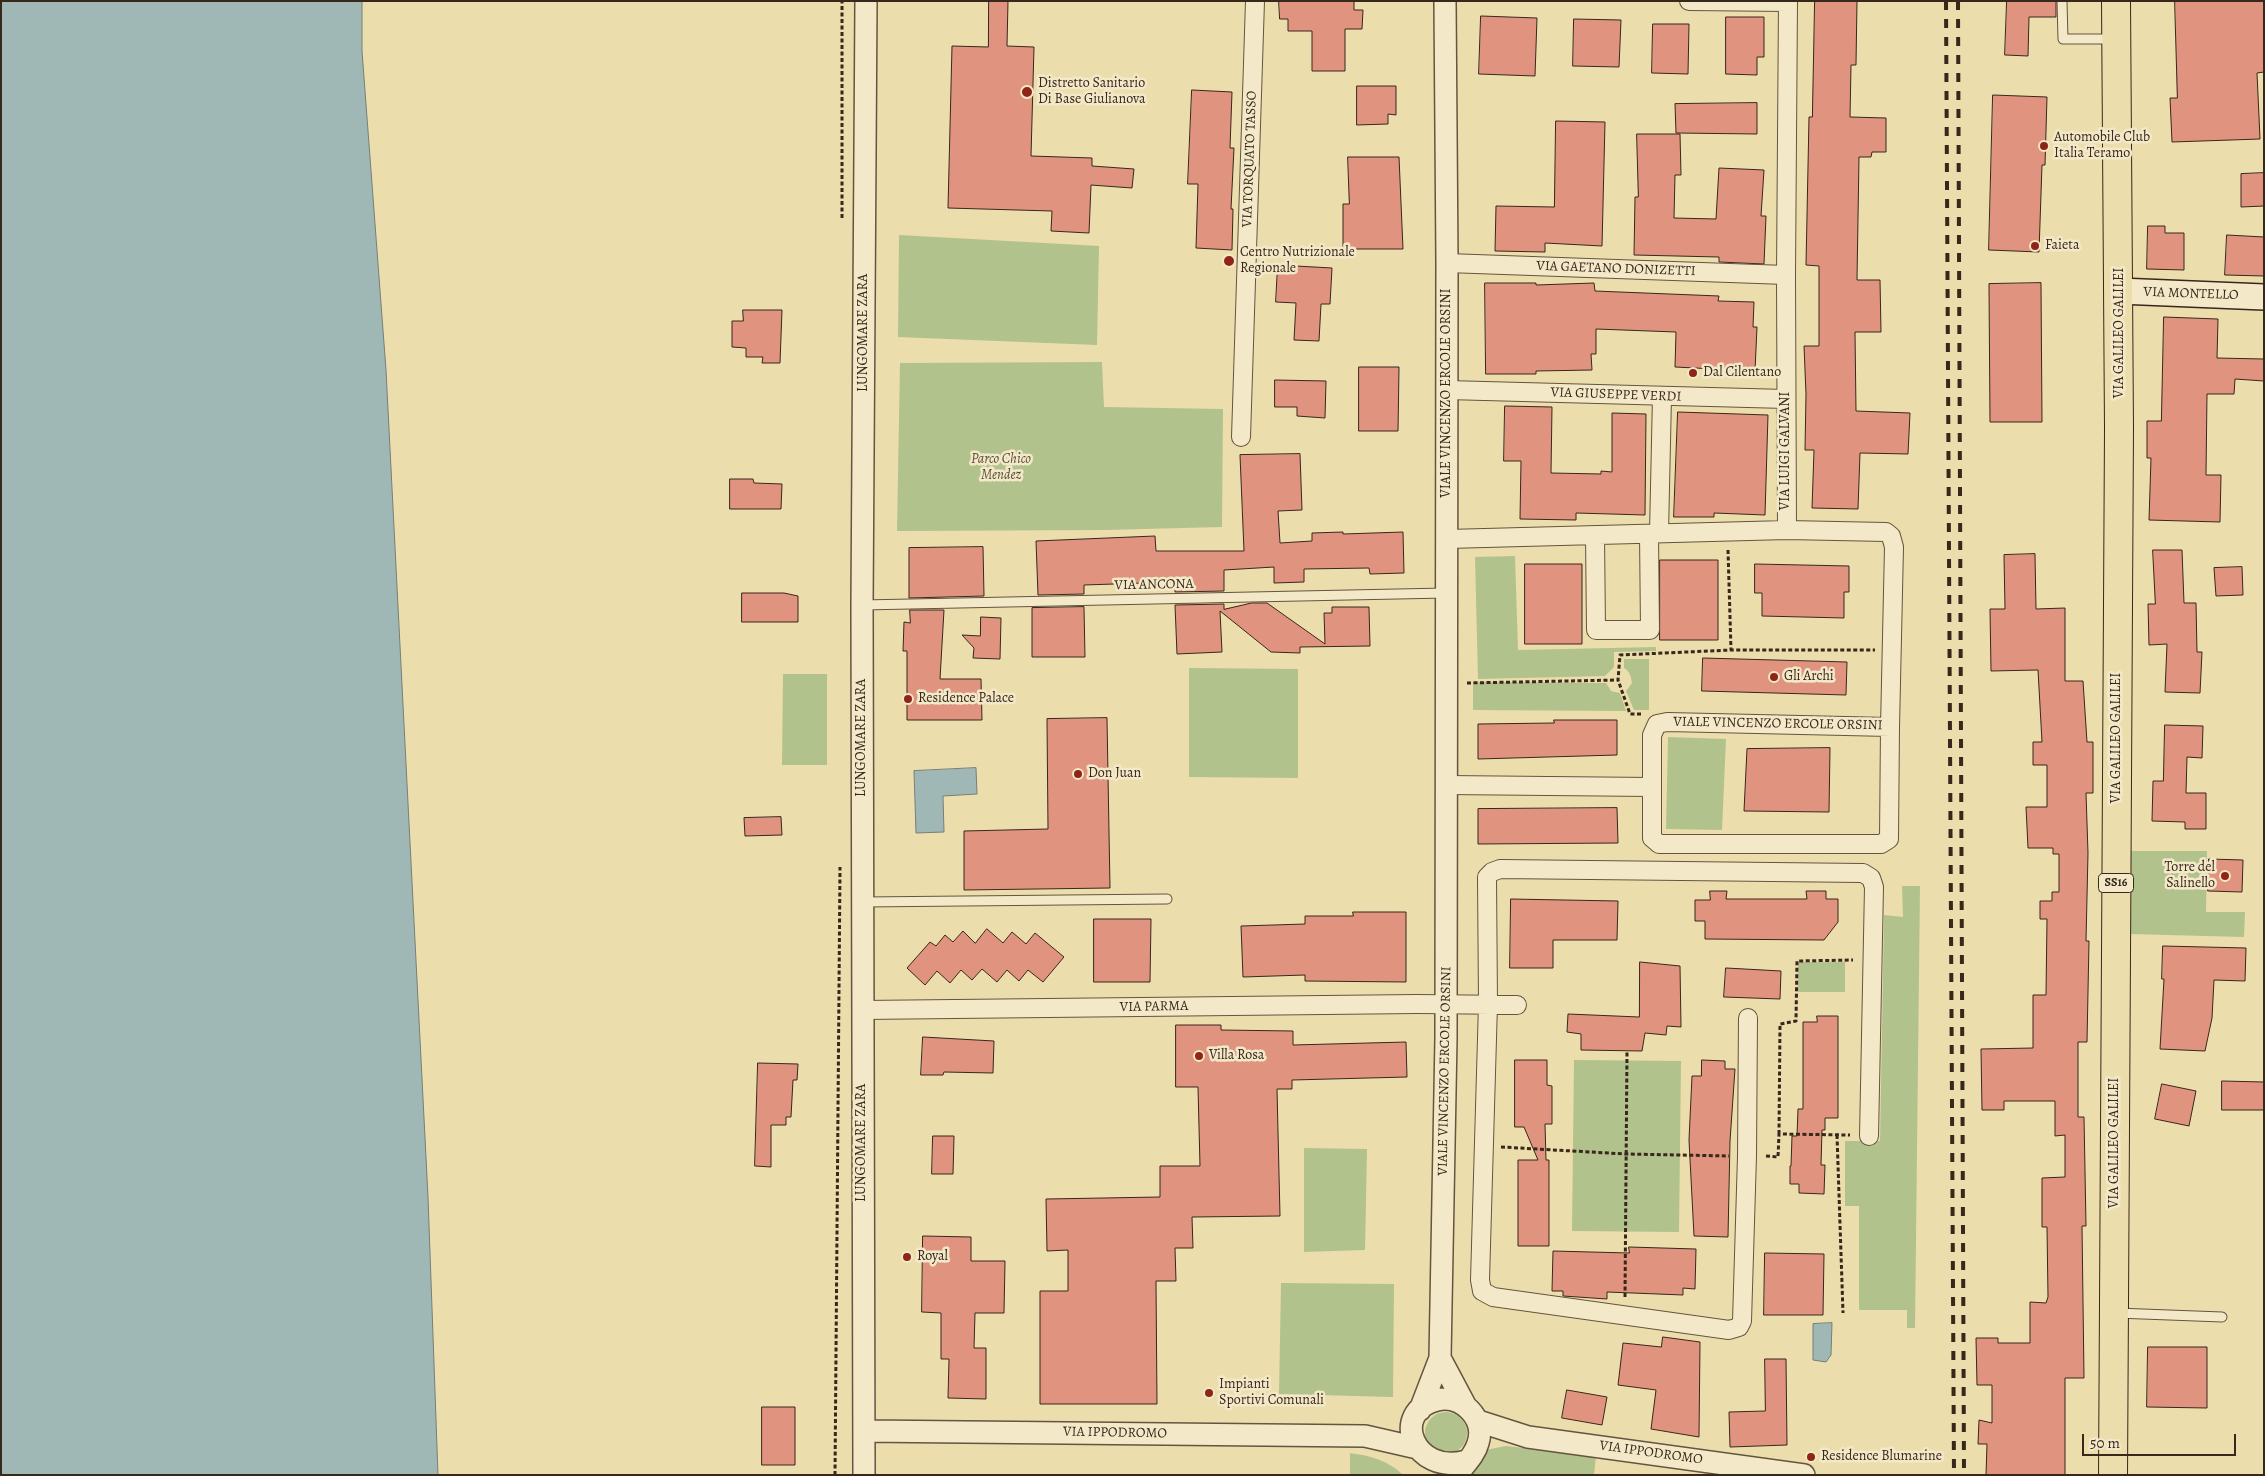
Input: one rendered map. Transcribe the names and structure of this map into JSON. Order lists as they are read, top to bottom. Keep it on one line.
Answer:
{"streets":{"main road":["VIA MONTELLO","VIA GALILEO GALILEI","SS16"],"street":["VIA TORQUATO TASSO","VIA GAETANO DONIZETTI","LUNGOMARE ZARA","VIALE VINCENZO ERCOLE ORSINI","VIA GIUSEPPE VERDI","VIA LUIGI GALVANI","VIA PARMA","VIA IPPODROMO"],"lane":["VIA ANCONA"]},"crossings":[["VIA GAETANO DONIZETTI","VIALE VINCENZO ERCOLE ORSINI"],["VIA GAETANO DONIZETTI","VIA LUIGI GALVANI"],["VIA MONTELLO","VIA GALILEO GALILEI"],["LUNGOMARE ZARA","VIA ANCONA"],["LUNGOMARE ZARA","VIA PARMA"],["LUNGOMARE ZARA","VIA IPPODROMO"],["VIALE VINCENZO ERCOLE ORSINI","VIA GIUSEPPE VERDI"],["VIALE VINCENZO ERCOLE ORSINI","VIA LUIGI GALVANI"],["VIALE VINCENZO ERCOLE ORSINI","VIA ANCONA"],["VIALE VINCENZO ERCOLE ORSINI","VIA PARMA"],["VIA GIUSEPPE VERDI","VIA LUIGI GALVANI"]],"parks":["Parco Chico Mendez"],"places":["Distretto Sanitario Di Base Giulianova","Automobile Club Italia Teramo","Faieta","Centro Nutrizionale Regionale","Dal Cilentano","Gli Archi","Residence Palace","Don Juan","Torre del Salinello","Villa Rosa","Royal","Impianti Sportivi Comunali","Residence Blumarine"],"scale_bar":"50 m"}
